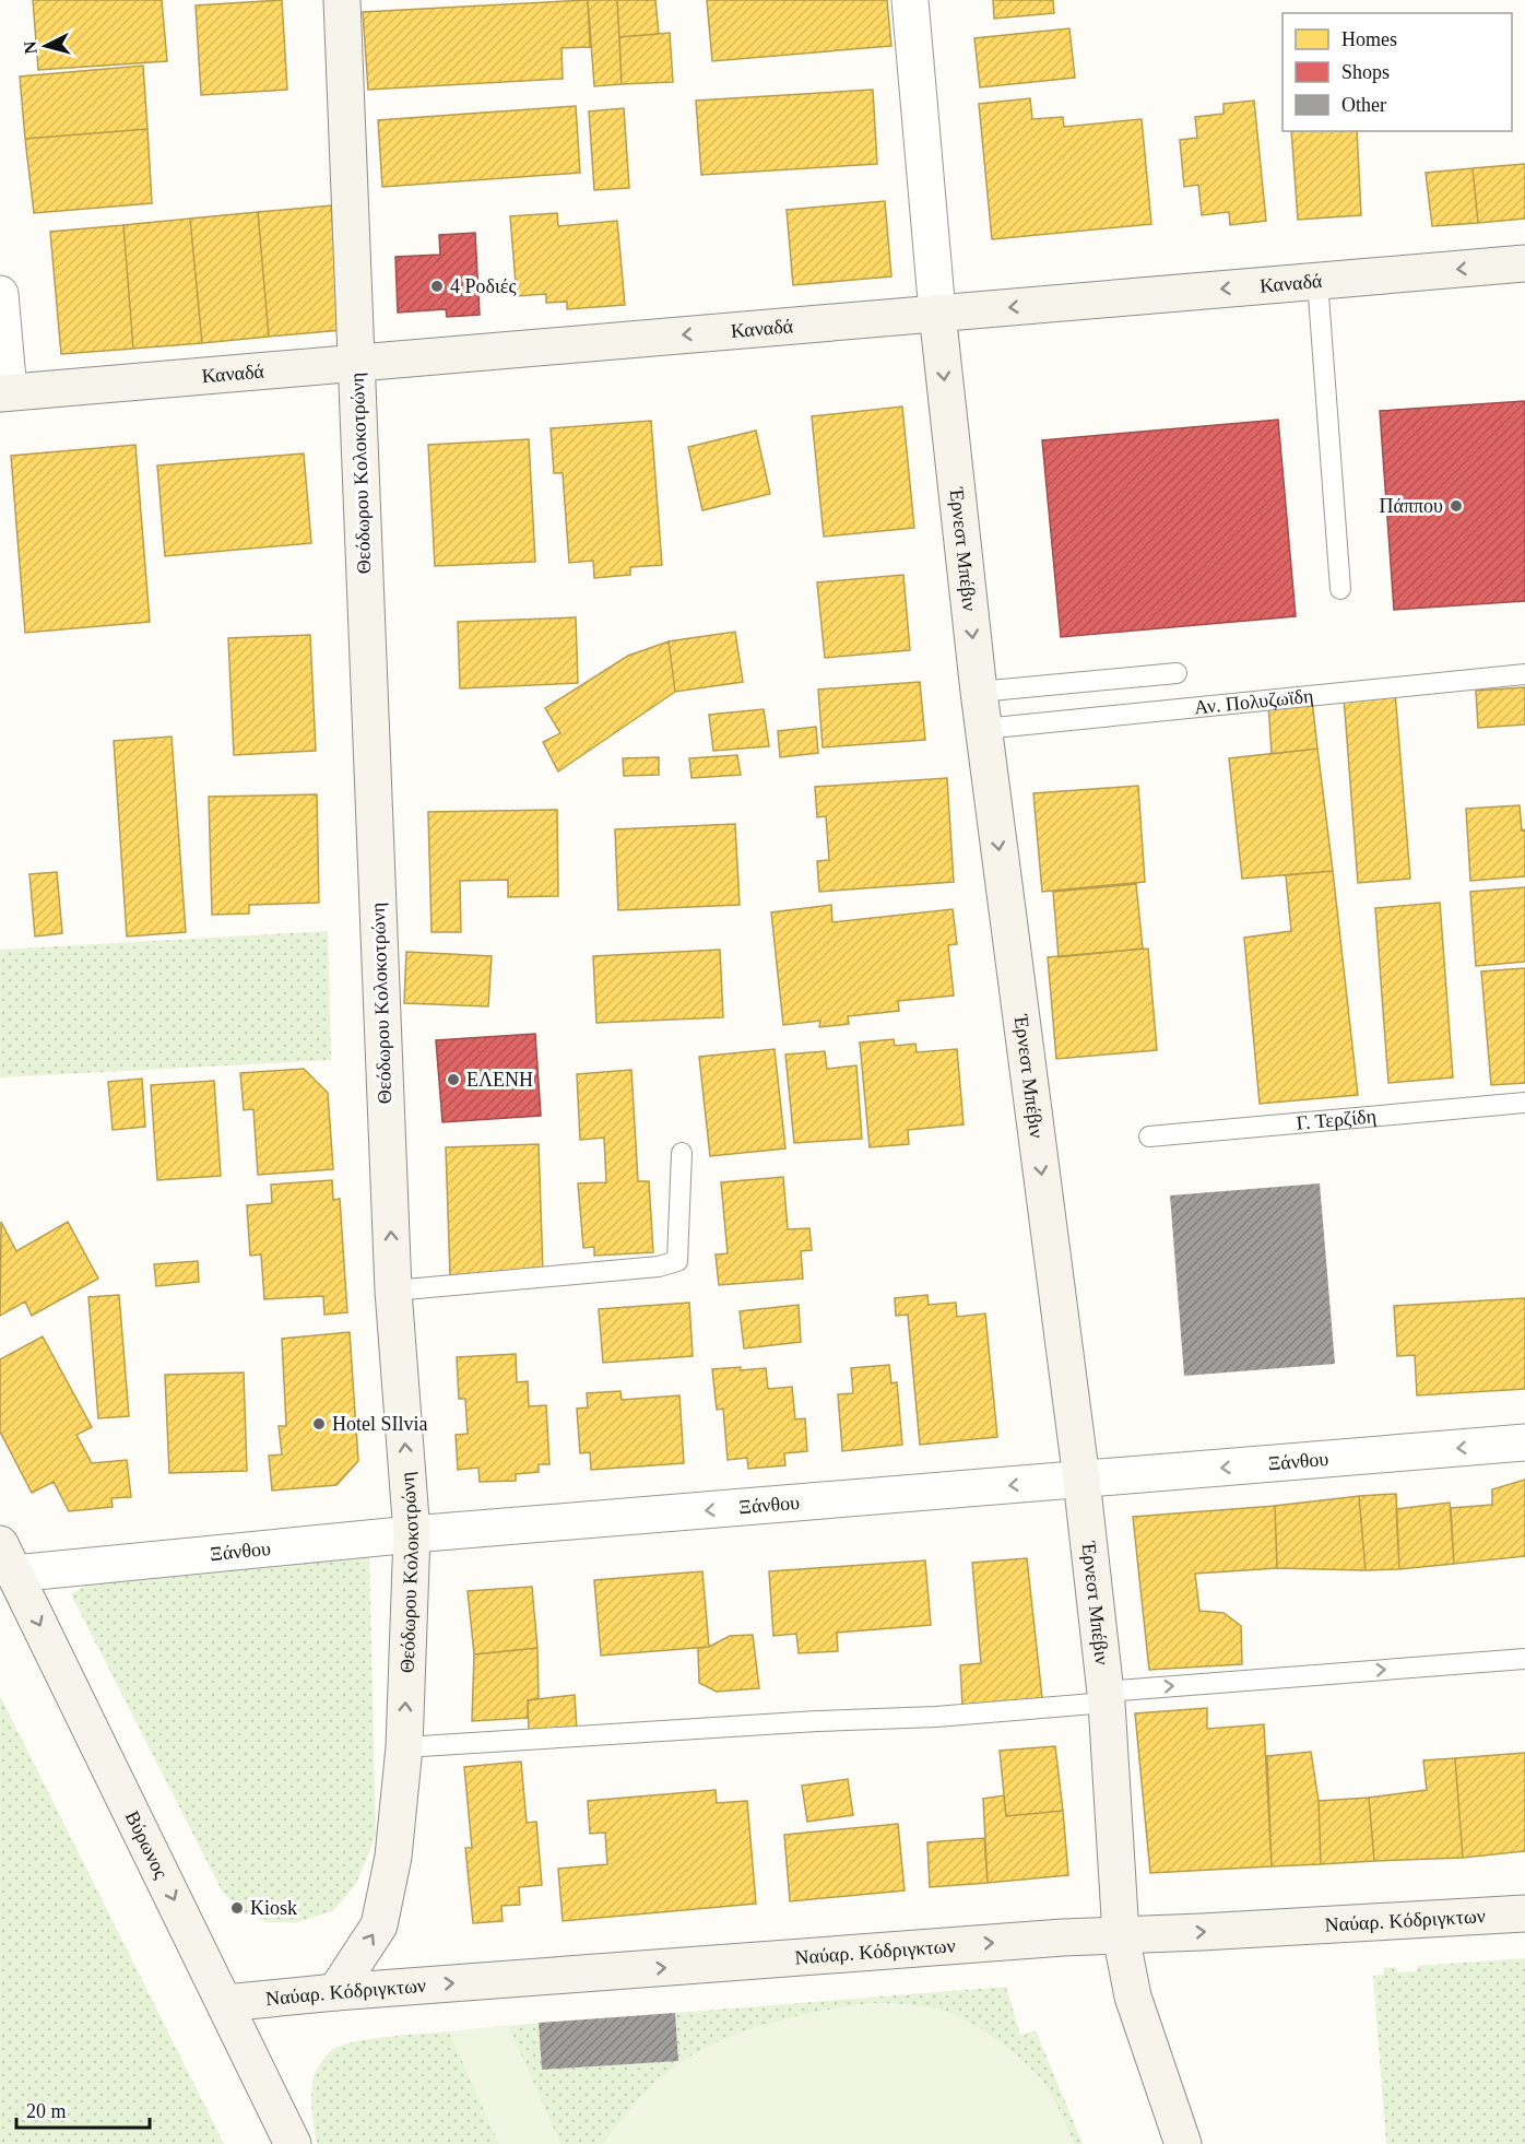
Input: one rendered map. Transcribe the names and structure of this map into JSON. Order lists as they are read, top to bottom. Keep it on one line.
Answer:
{"streets":{"street":["Καναδά","Θεόδωρου Κολοκοτρώνη","Έρνεστ Μπέβιν","Ξάνθου","Βύρωνος","Ναύαρ. Κόδριγκτων"],"lane":["Αν. Πολυζωϊδη","Γ. Τερζίδη"]},"crossings":[["Καναδά","Θεόδωρου Κολοκοτρώνη"],["Καναδά","Έρνεστ Μπέβιν"],["Θεόδωρου Κολοκοτρώνη","Ξάνθου"],["Θεόδωρου Κολοκοτρώνη","Ναύαρ. Κόδριγκτων"],["Έρνεστ Μπέβιν","Αν. Πολυζωϊδη"],["Έρνεστ Μπέβιν","Ξάνθου"],["Έρνεστ Μπέβιν","Ναύαρ. Κόδριγκτων"],["Ξάνθου","Βύρωνος"],["Βύρωνος","Ναύαρ. Κόδριγκτων"]],"one_way":["Καναδά","Θεόδωρου Κολοκοτρώνη","Έρνεστ Μπέβιν","Ξάνθου","Βύρωνος","Ναύαρ. Κόδριγκτων"],"places":["4 Ροδιές","Πάππου","ΕΛΕΝΗ","Hotel SIlvia","Kiosk"],"legend":["Homes","Shops","Other"],"scale_bar":"20 m","north":"left"}
